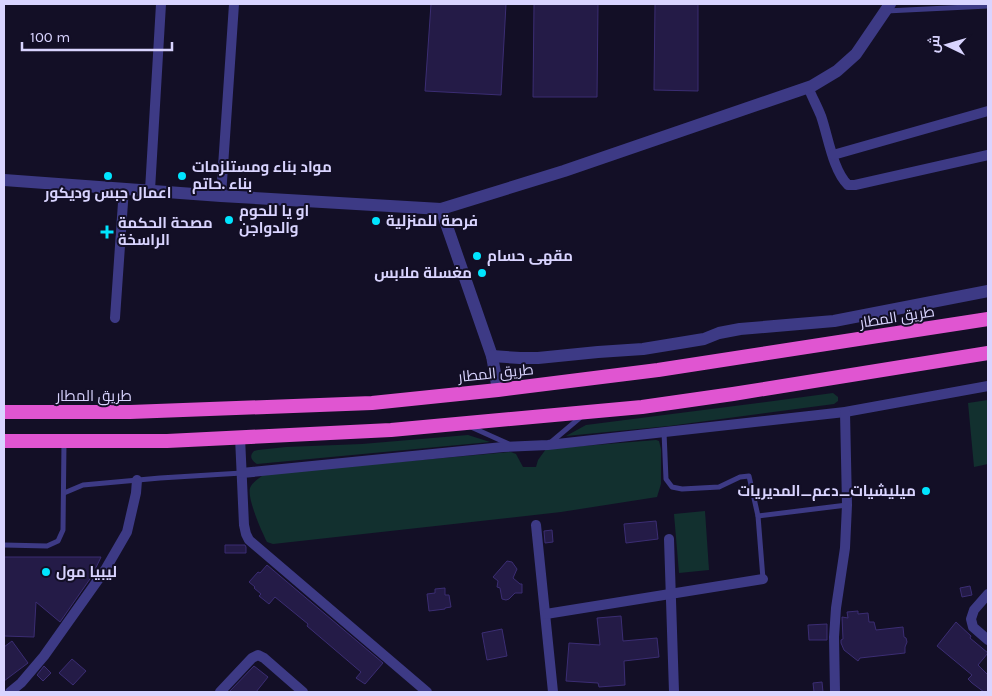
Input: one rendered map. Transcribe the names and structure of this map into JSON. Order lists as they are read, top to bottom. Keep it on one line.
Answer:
{"streets":{"highway":["طريق المطار"]},"places":{"other":["اعمال جبس وديكور","مواد بناء ومستلزمات بناء .حاتم","او يا للحوم والدواجن","فرصة للمنزلية","مقهى حسام","مغسلة ملابس","ميليشيات_دعم_المديريات","ليبيا مول"],"health":["مصحة الحكمة الراسخة"]},"scale_bar":"100 m","north":"left"}
